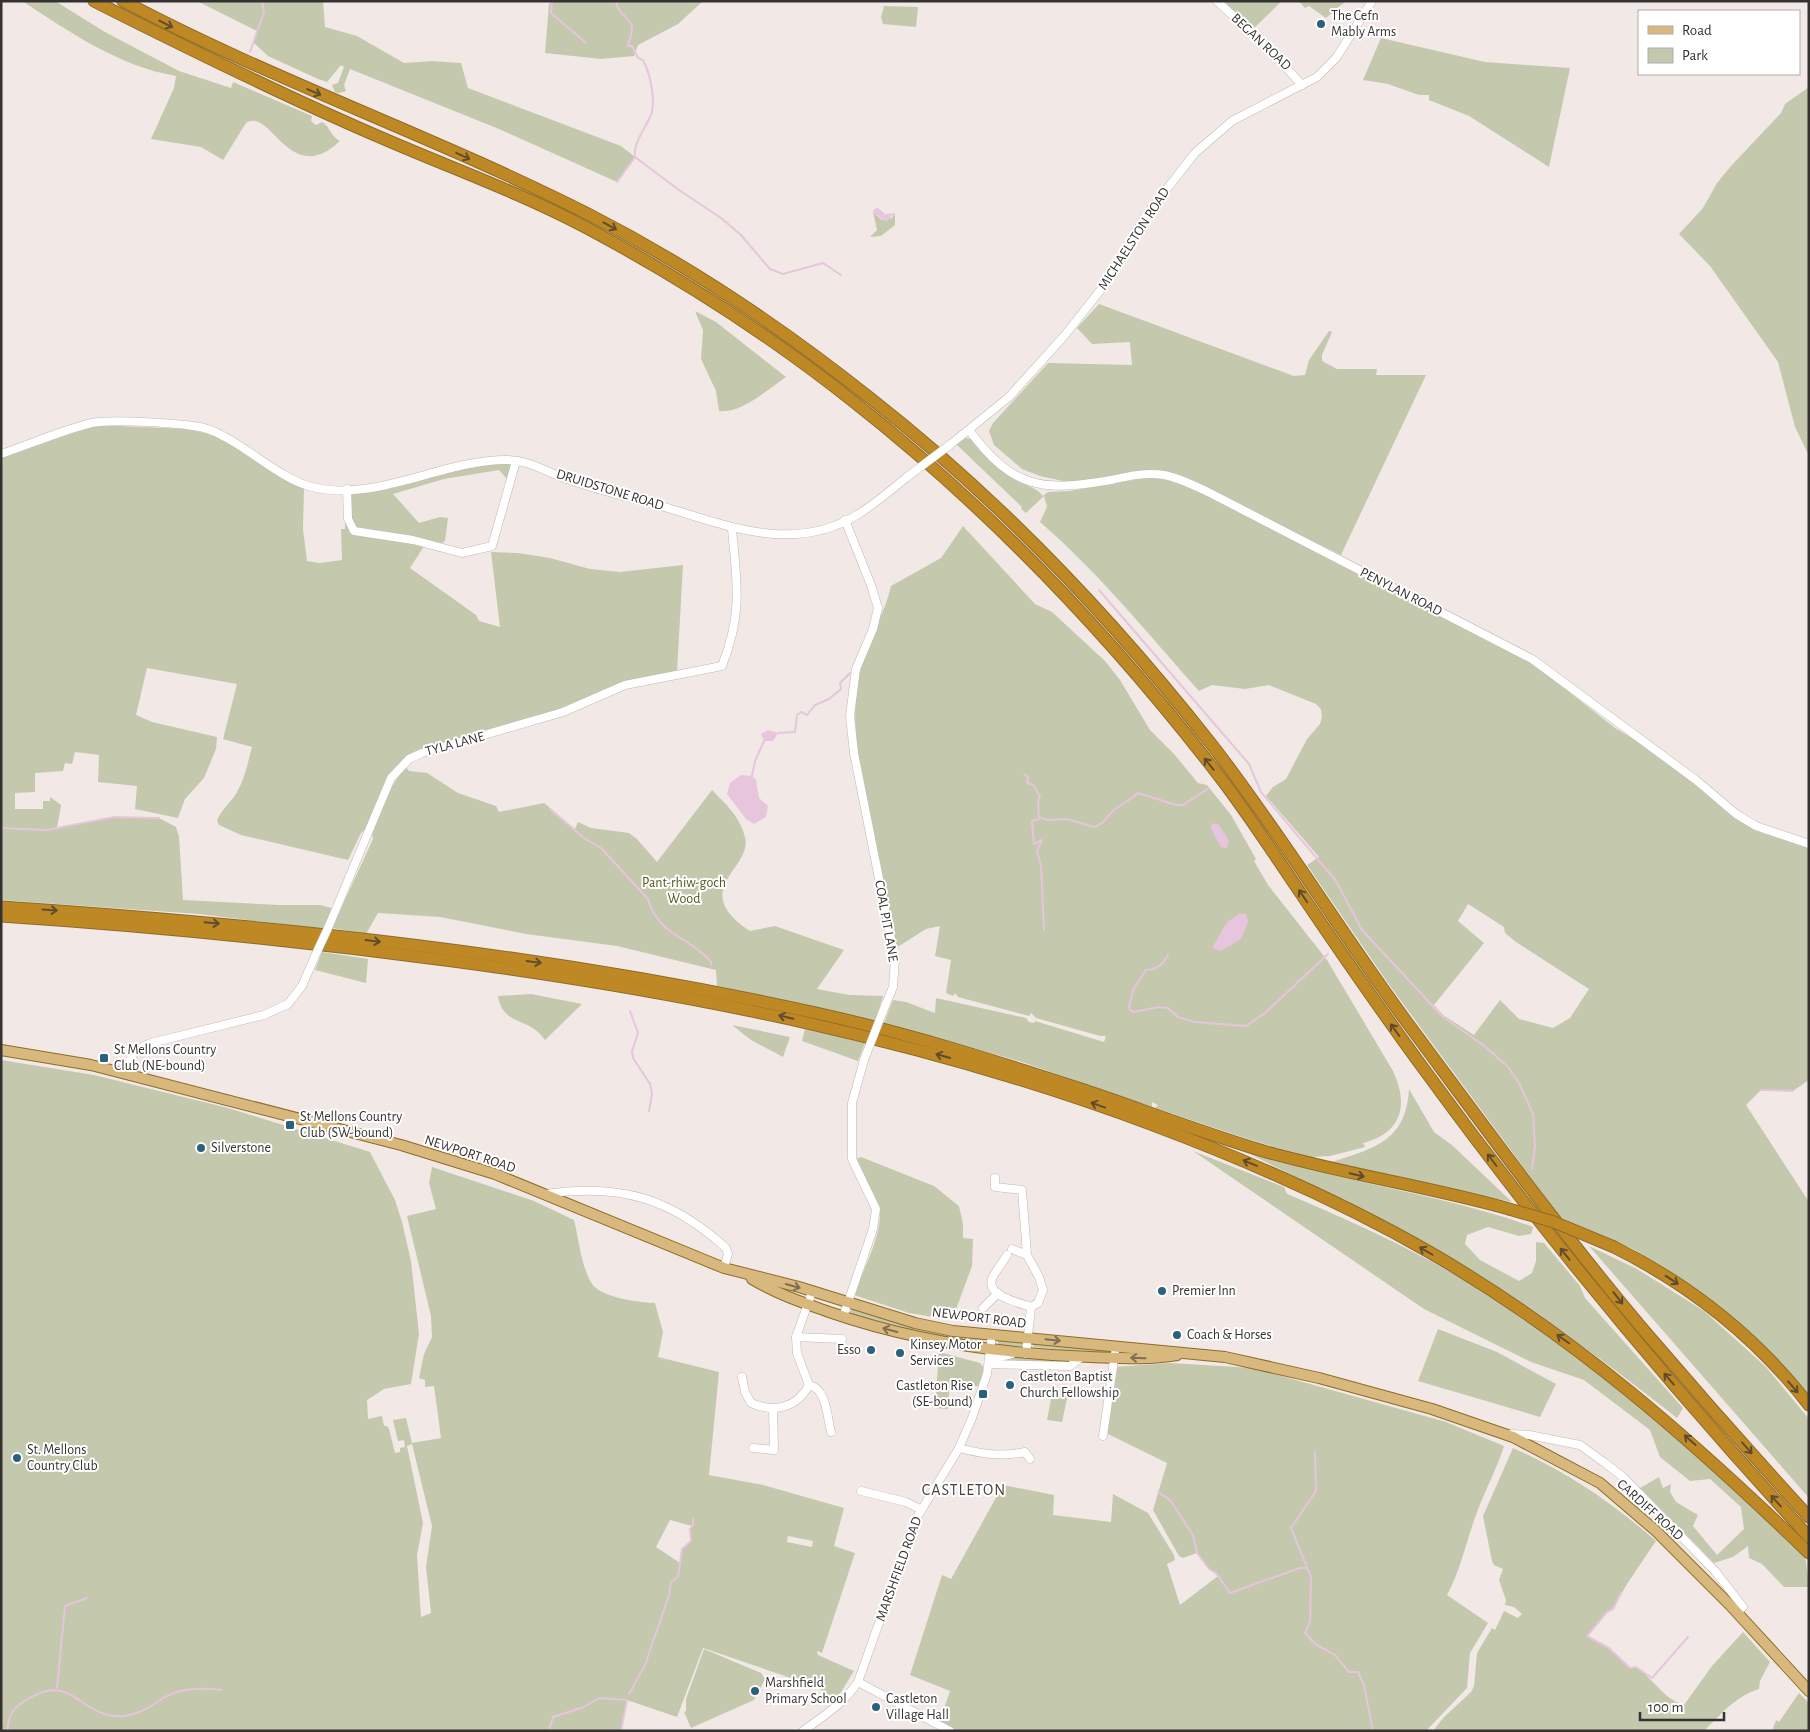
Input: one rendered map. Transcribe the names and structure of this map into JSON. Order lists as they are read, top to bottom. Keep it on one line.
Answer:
{"streets":{"main road":["NEWPORT ROAD","CARDIFF ROAD"],"street":["BEGAN ROAD","MICHAELSTON ROAD","DRUIDSTONE ROAD","PENYLAN ROAD","TYLA LANE","COAL PIT LANE","MARSHFIELD ROAD"]},"crossings":[["BEGAN ROAD","MICHAELSTON ROAD"],["MICHAELSTON ROAD","DRUIDSTONE ROAD"],["MICHAELSTON ROAD","PENYLAN ROAD"],["DRUIDSTONE ROAD","PENYLAN ROAD"],["DRUIDSTONE ROAD","TYLA LANE"],["DRUIDSTONE ROAD","COAL PIT LANE"],["TYLA LANE","NEWPORT ROAD"],["COAL PIT LANE","NEWPORT ROAD"],["NEWPORT ROAD","CARDIFF ROAD"],["NEWPORT ROAD","MARSHFIELD ROAD"]],"districts":["CASTLETON"],"parks":["Pant-rhiw-goch Wood"],"places":{"other":["The Cefn Mably Arms","Silverstone","Premier Inn","Coach & Horses","Esso","Kinsey Motor Services","Castleton Baptist Church Fellowship","St. Mellons Country Club","Marshfield Primary School","Castleton Village Hall"],"transit":["St Mellons Country Club (NE-bound)","St Mellons Country Club (SW-bound)","Castleton Rise (SE-bound)"]},"legend":["Road","Park"],"scale_bar":"100 m"}
